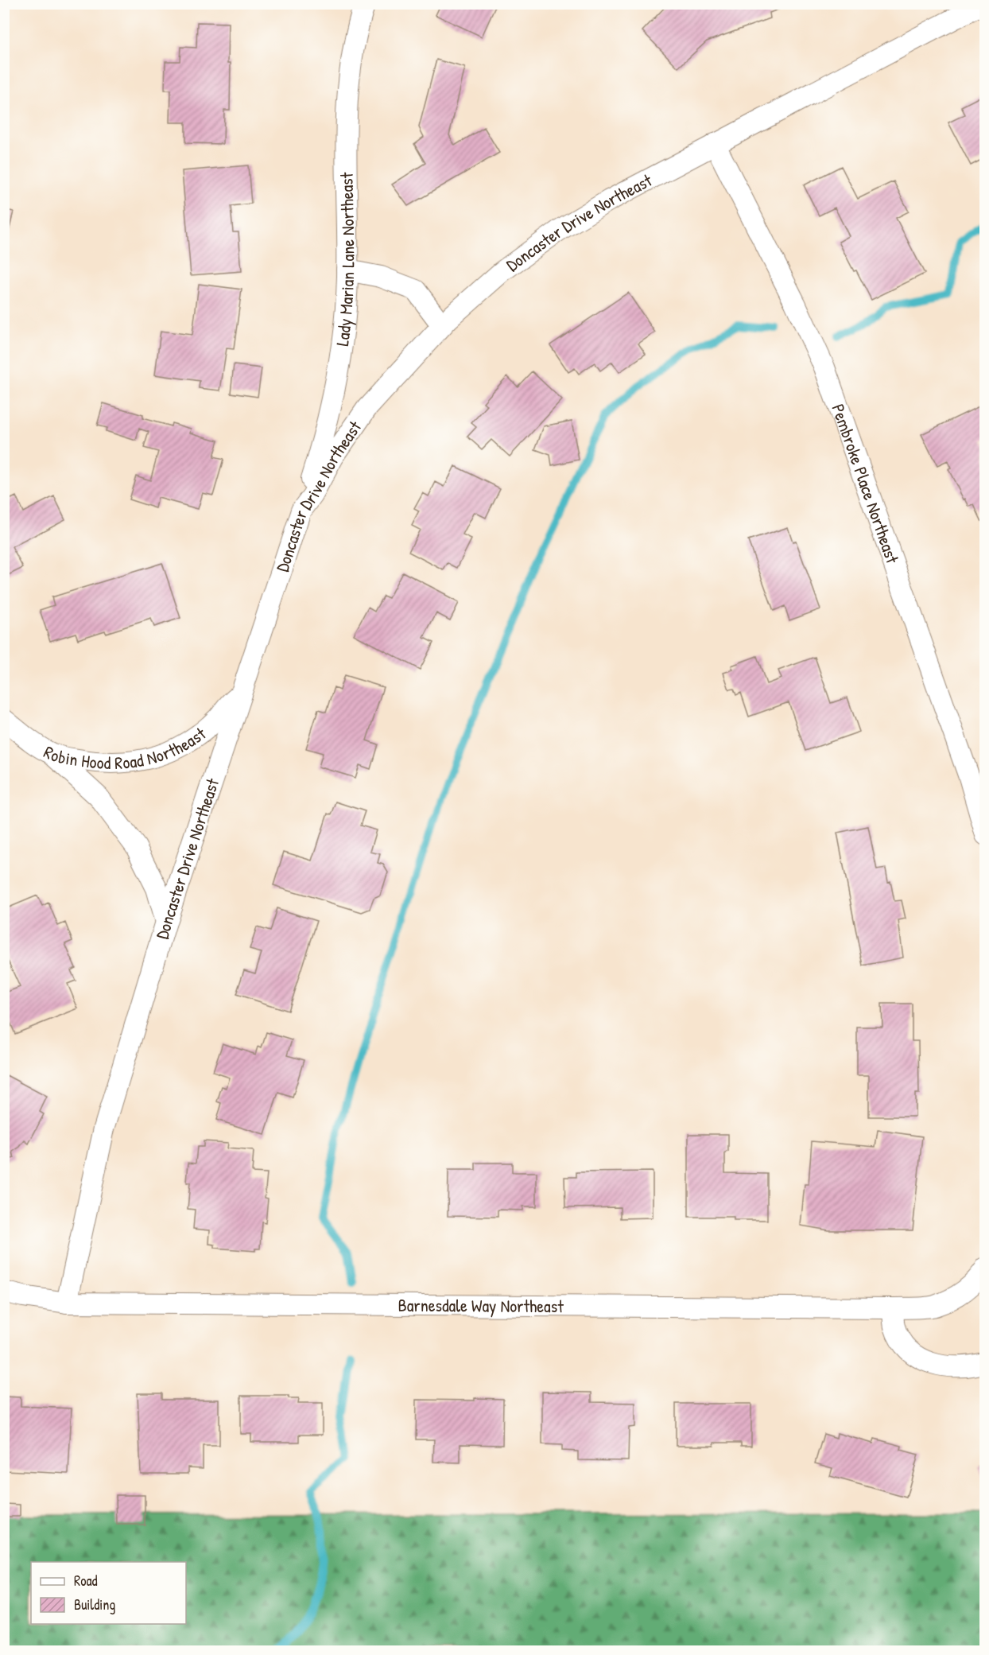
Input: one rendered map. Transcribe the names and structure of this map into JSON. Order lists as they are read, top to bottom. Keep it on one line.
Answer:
{"streets":{"street":["Doncaster Drive Northeast","Lady Marian Lane Northeast","Pembroke Place Northeast","Robin Hood Road Northeast","Barnesdale Way Northeast"]},"crossings":[["Doncaster Drive Northeast","Lady Marian Lane Northeast"],["Doncaster Drive Northeast","Pembroke Place Northeast"],["Doncaster Drive Northeast","Robin Hood Road Northeast"],["Doncaster Drive Northeast","Barnesdale Way Northeast"]],"legend":["Road","Building"]}
